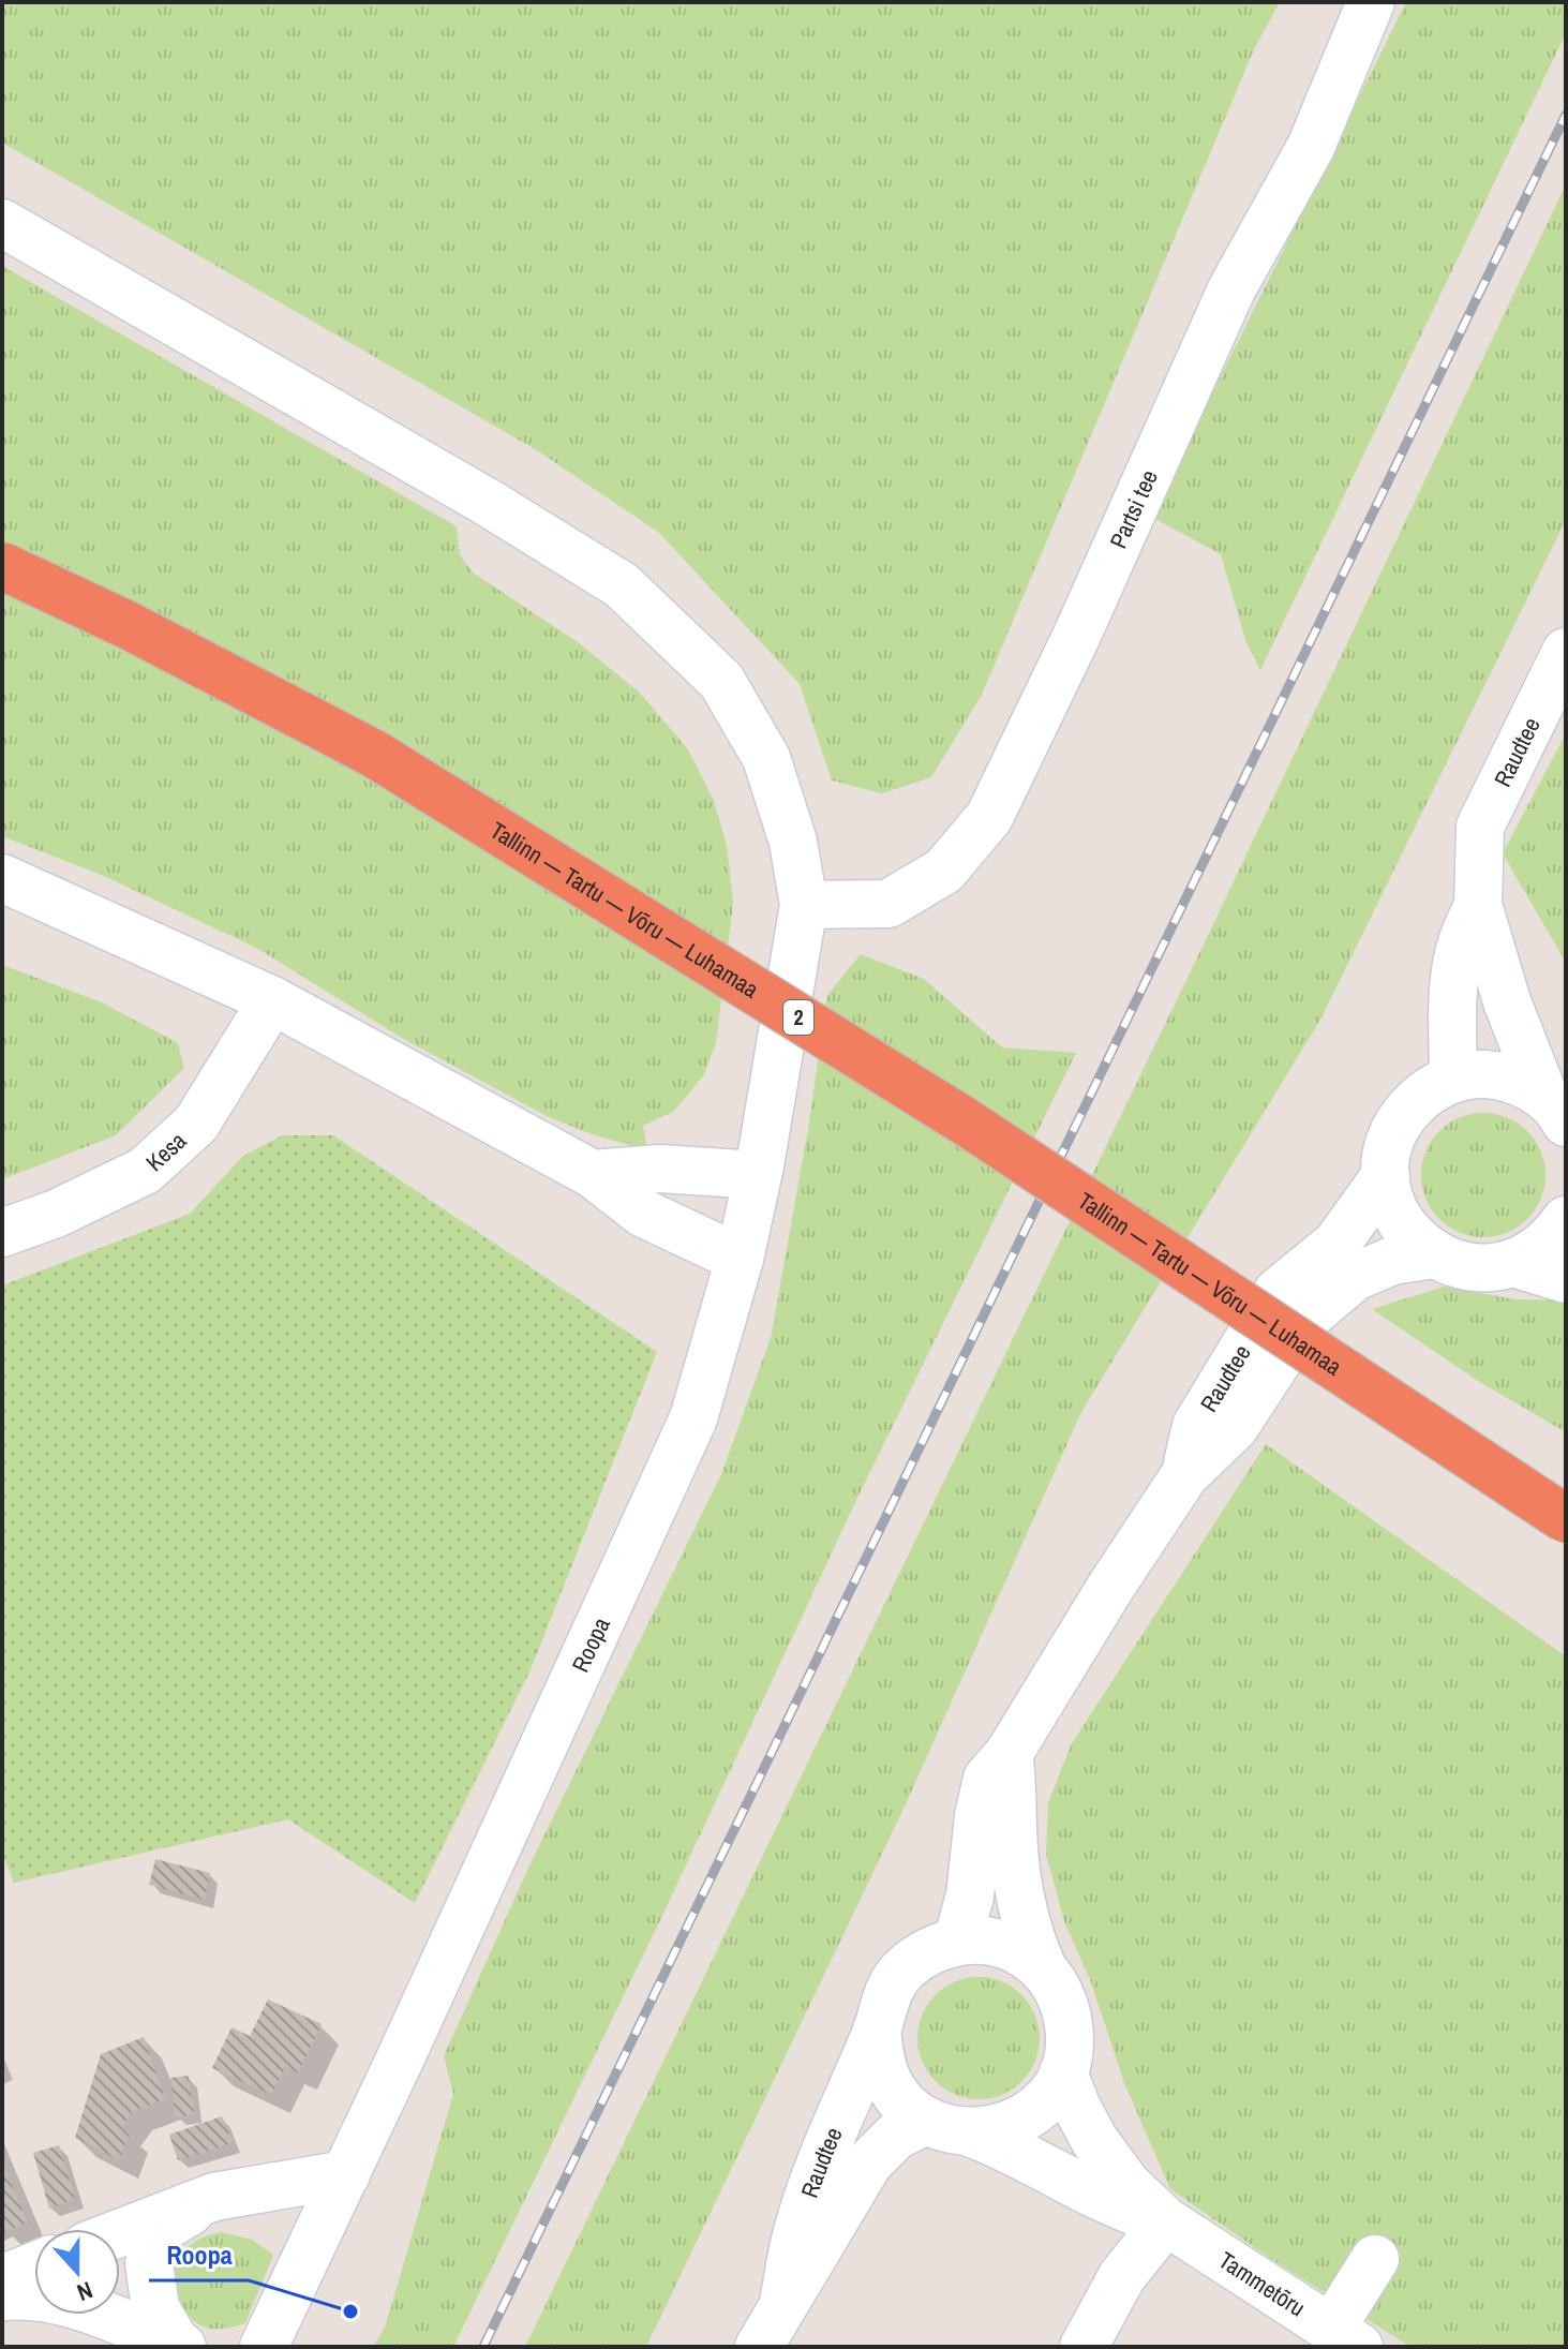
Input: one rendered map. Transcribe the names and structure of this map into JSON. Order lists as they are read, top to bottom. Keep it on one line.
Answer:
{"streets":{"highway":["Tallinn — Tartu — Võru — Luhamaa","2"],"street":["Partsi tee","Raudtee","Kesa","Roopa","Tammetõru"]},"crossings":[["Partsi tee","Roopa"],["Raudtee","Tammetõru"]],"places":["Roopa"],"north":"bottom"}
